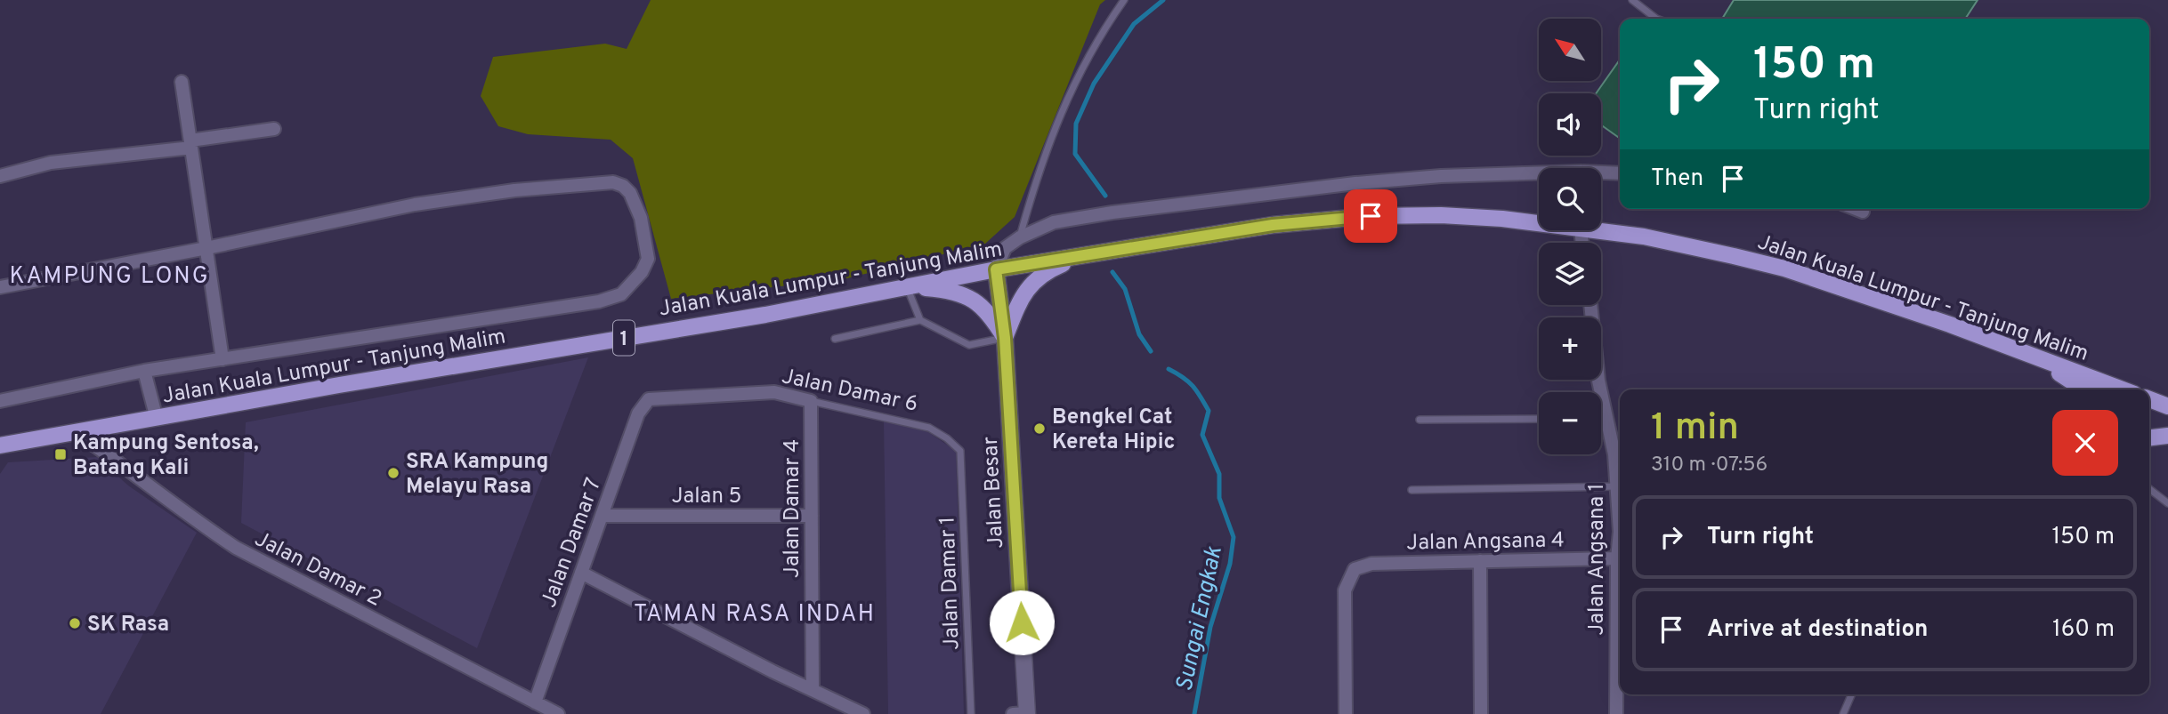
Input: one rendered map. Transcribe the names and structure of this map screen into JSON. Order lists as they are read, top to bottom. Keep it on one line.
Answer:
{"streets":{"main road":["Jalan Kuala Lumpur - Tanjung Malim","1","Jalan Besar"],"street":["Jalan Damar 6","Jalan 5","Jalan Damar 4","Jalan Angsana 4","Jalan Damar 7","Jalan Angsana 1","Jalan Damar 2"],"lane":["Jalan Damar 1"]},"crossings":[["Jalan Kuala Lumpur - Tanjung Malim","Jalan Besar"],["Jalan Kuala Lumpur - Tanjung Malim","Jalan Damar 2"],["Jalan Damar 6","Jalan Damar 4"],["Jalan Damar 6","Jalan Damar 7"],["Jalan Damar 6","Jalan Damar 1"],["Jalan 5","Jalan Damar 4"],["Jalan 5","Jalan Damar 7"],["Jalan Angsana 4","Jalan Angsana 1"],["Jalan Damar 7","Jalan Damar 2"]],"districts":["KAMPUNG LONG","TAMAN RASA INDAH"],"water":["Sungai Engkak"],"places":{"other":["Bengkel Cat Kereta Hipic","SRA Kampung Melayu Rasa","SK Rasa"],"transit":["Kampung Sentosa, Batang Kali"]},"north":"top left","page":{"map_buttons":["+","−"],"turn":["150 m","Turn right"],"then":"Then","heading":["1 min","310 m · 07:56"],"list":[{"name":"Turn right","value":"150 m"},{"name":"Arrive at destination","value":"160 m"}]}}
